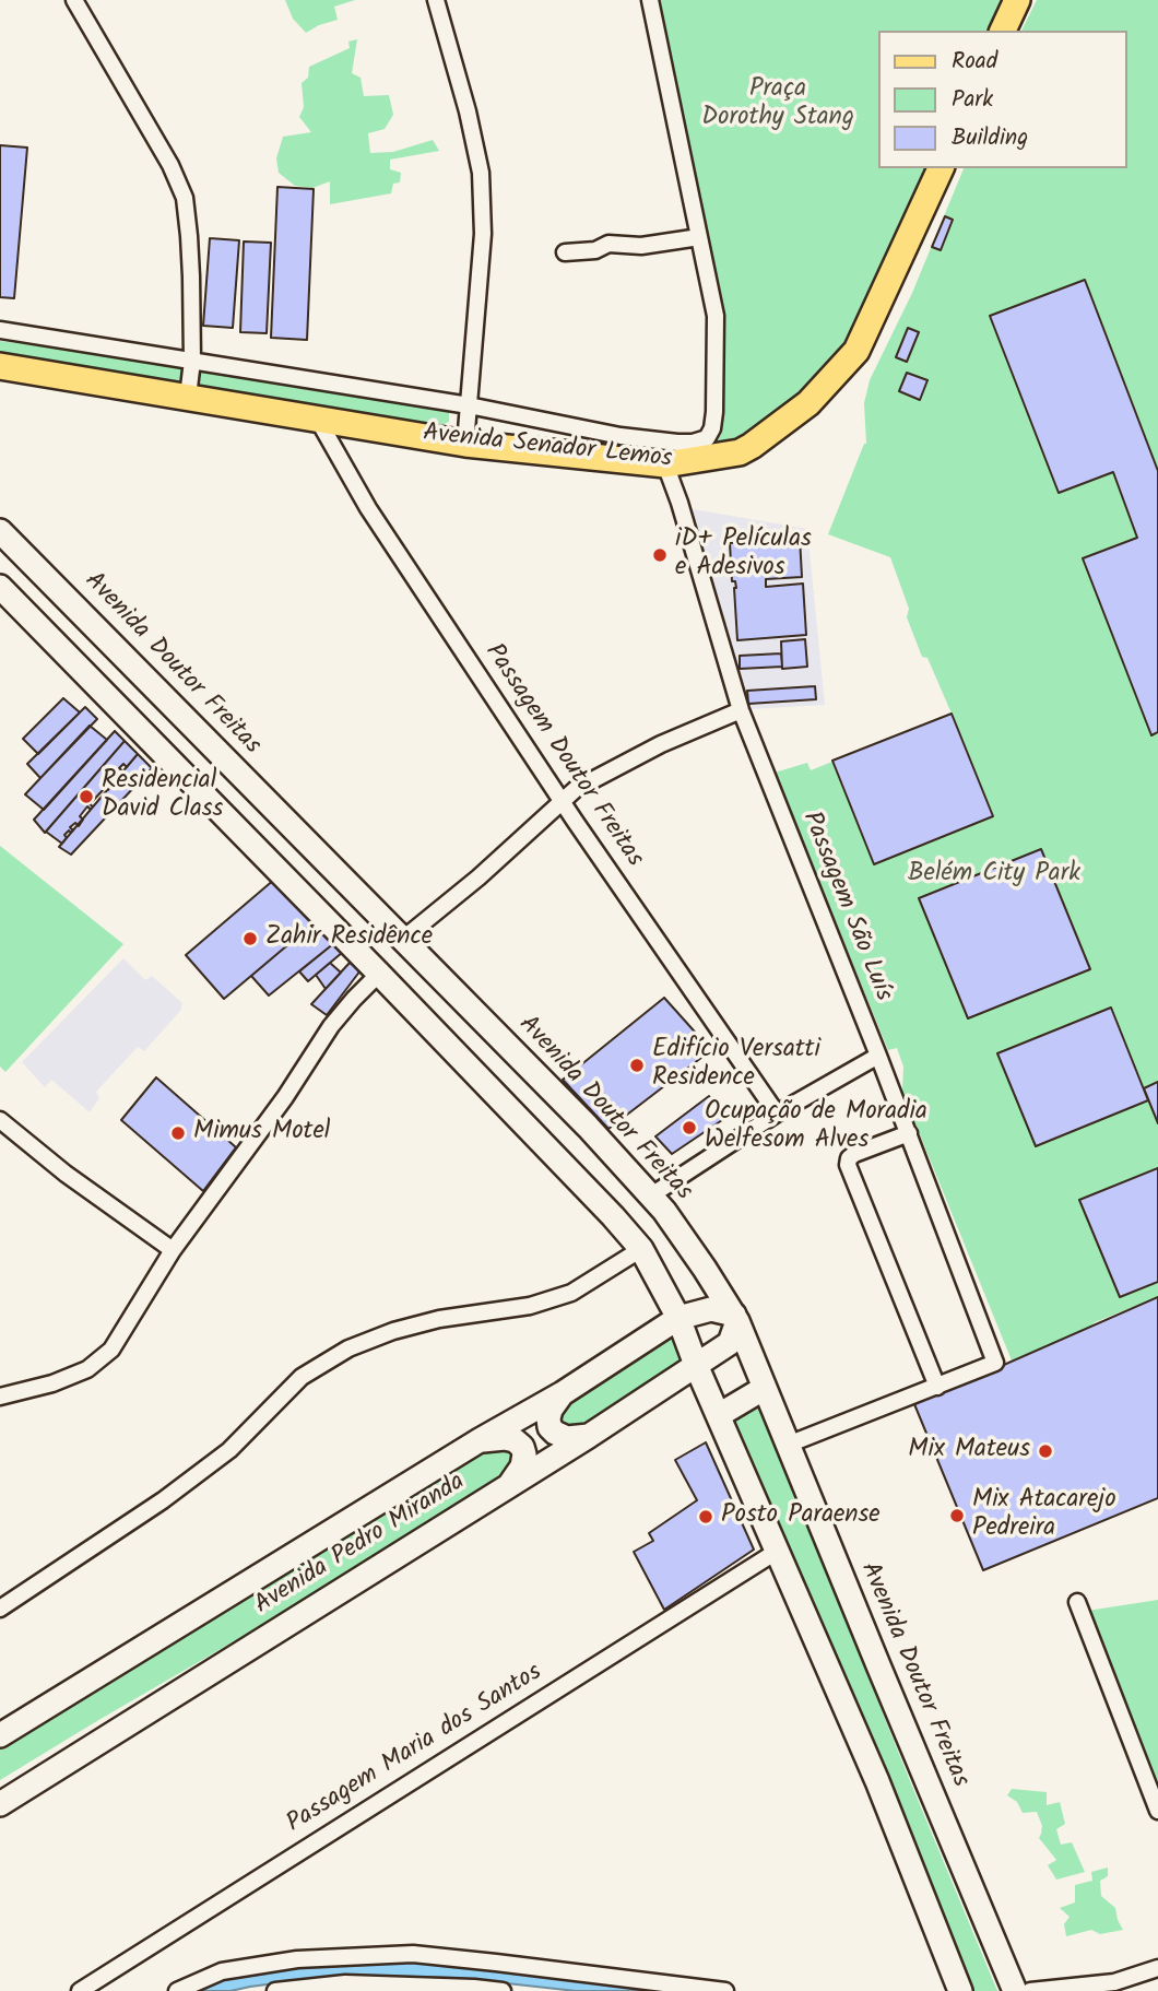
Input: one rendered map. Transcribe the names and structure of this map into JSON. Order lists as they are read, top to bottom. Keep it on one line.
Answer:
{"streets":{"main road":["Avenida Senador Lemos","Avenida Doutor Freitas","Avenida Pedro Miranda"],"street":["Passagem Doutor Freitas","Passagem São Luís","Passagem Maria dos Santos"]},"crossings":[["Avenida Senador Lemos","Passagem Doutor Freitas"],["Avenida Senador Lemos","Passagem São Luís"],["Avenida Doutor Freitas","Avenida Pedro Miranda"]],"parks":["Praça Dorothy Stang","Belém City Park"],"places":["iD+ Películas e Adesivos","Residencial David Class","Zahir Residênce","Edifício Versatti Residence","Ocupação de Moradia Welfesom Alves","Mimus Motel","Mix Mateus","Mix Atacarejo Pedreira","Posto Paraense"],"legend":["Road","Park","Building"]}
